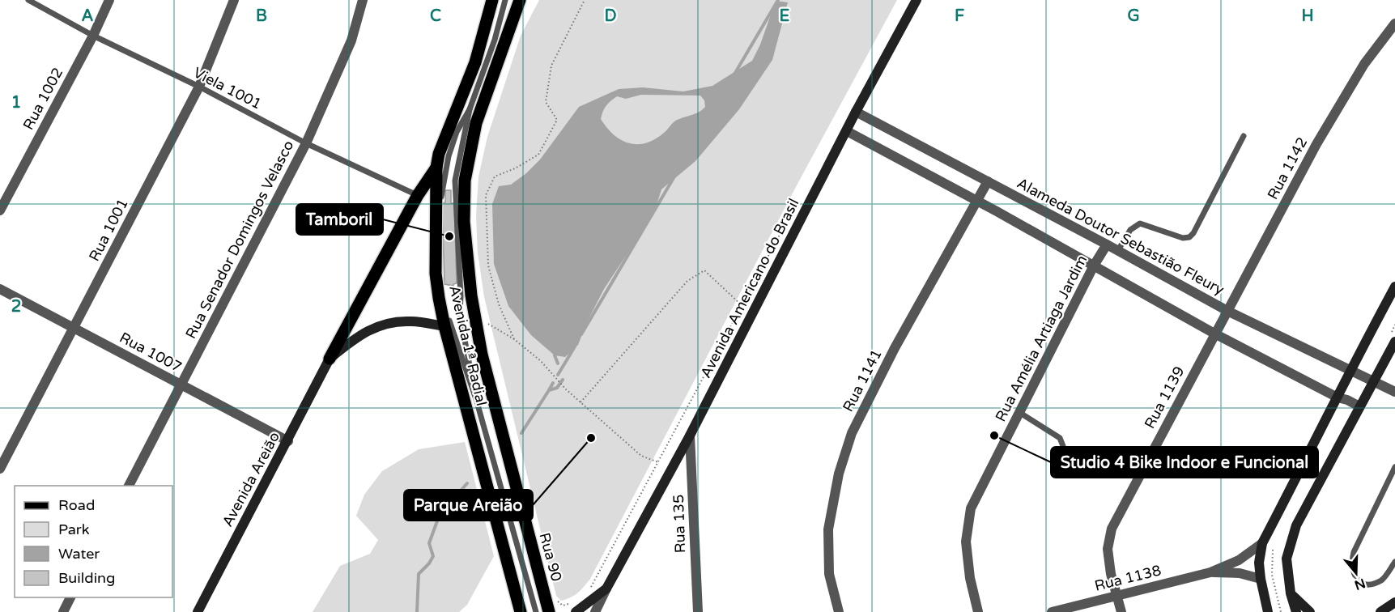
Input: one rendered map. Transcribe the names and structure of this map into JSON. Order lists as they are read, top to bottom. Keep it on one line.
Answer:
{"streets":{"main road":["Avenida 1ª Radial","Rua 90"],"street":["Rua 1002","Rua 1142","Rua 1001","Alameda Doutor Sebastião Fleury","Rua Senador Domingos Velasco","Avenida Americano do Brasil","Rua Amélia Artiaga Jardim","Rua 1007","Rua 1141","Rua 1139","Avenida Areião","Rua 135","Rua 1138"],"lane":["Viela 1001"]},"crossings":[["Viela 1001","Rua 1002"],["Viela 1001","Rua 1001"],["Viela 1001","Rua Senador Domingos Velasco"],["Rua 1142","Alameda Doutor Sebastião Fleury"],["Rua 1142","Rua 1139"],["Rua 1001","Rua 1007"],["Alameda Doutor Sebastião Fleury","Avenida Americano do Brasil"],["Alameda Doutor Sebastião Fleury","Rua Amélia Artiaga Jardim"],["Alameda Doutor Sebastião Fleury","Rua 1141"],["Rua Senador Domingos Velasco","Rua 1007"],["Avenida Americano do Brasil","Rua 135"],["Avenida 1ª Radial","Rua 90"],["Rua 1007","Avenida Areião"],["Rua 1139","Rua 1138"]],"places":["Tamboril","Studio 4 Bike Indoor e Funcional","Parque Areião"],"legend":["Road","Park","Water","Building"],"north":"bottom","grid":{"columns":["A","B","C","D","E","F","G","H"],"rows":["1","2"]}}
